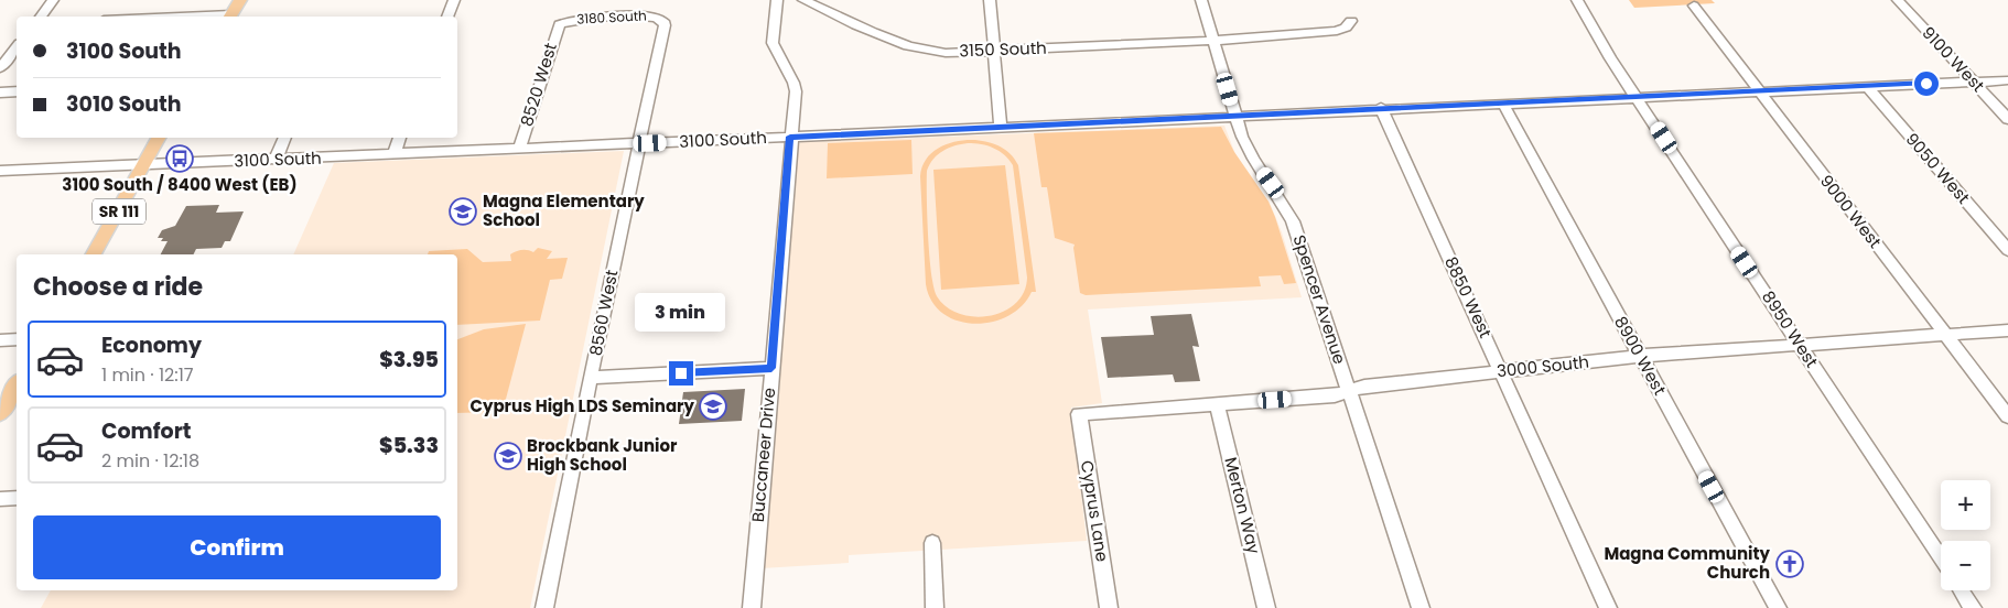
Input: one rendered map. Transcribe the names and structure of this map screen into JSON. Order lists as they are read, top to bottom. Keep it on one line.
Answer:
{"streets":{"main road":["SR 111"],"street":["3180 South","3150 South","9100 West","8520 West","3100 South","9050 West","9000 West","8850 West","Spencer Avenue","8560 West","8950 West","8900 West","3000 South","Buccaneer Drive","Merton Way","Cyprus Lane"]},"crossings":[["3180 South","8520 West"],["3180 South","8560 West"],["3150 South","Spencer Avenue"],["9100 West","3100 South"],["8520 West","3100 South"],["3100 South","9050 West"],["3100 South","SR 111"],["3100 South","9000 West"],["3100 South","8850 West"],["3100 South","Spencer Avenue"],["3100 South","8560 West"],["3100 South","8950 West"],["3100 South","8900 West"],["3100 South","Buccaneer Drive"],["9000 West","3000 South"],["8850 West","3000 South"],["Spencer Avenue","3000 South"],["8950 West","3000 South"],["8900 West","3000 South"],["3000 South","Merton Way"],["3000 South","Cyprus Lane"]],"places":{"bus stop":["3100 South / 8400 West (EB)"],"school or university":["Magna Elementary School","Cyprus High LDS Seminary","Brockbank Junior High School"],"church":["Magna Community Church"]},"page":{"banner":["3100 South","3010 South"],"heading":"Choose a ride","bubble":"3 min","list":[{"name":"Economy","note":"1 min · 12:17","value":"$3.95"},{"name":"Comfort","note":"2 min · 12:18","value":"$5.33"}],"map_buttons":["+","−"],"buttons":"Confirm"}}
